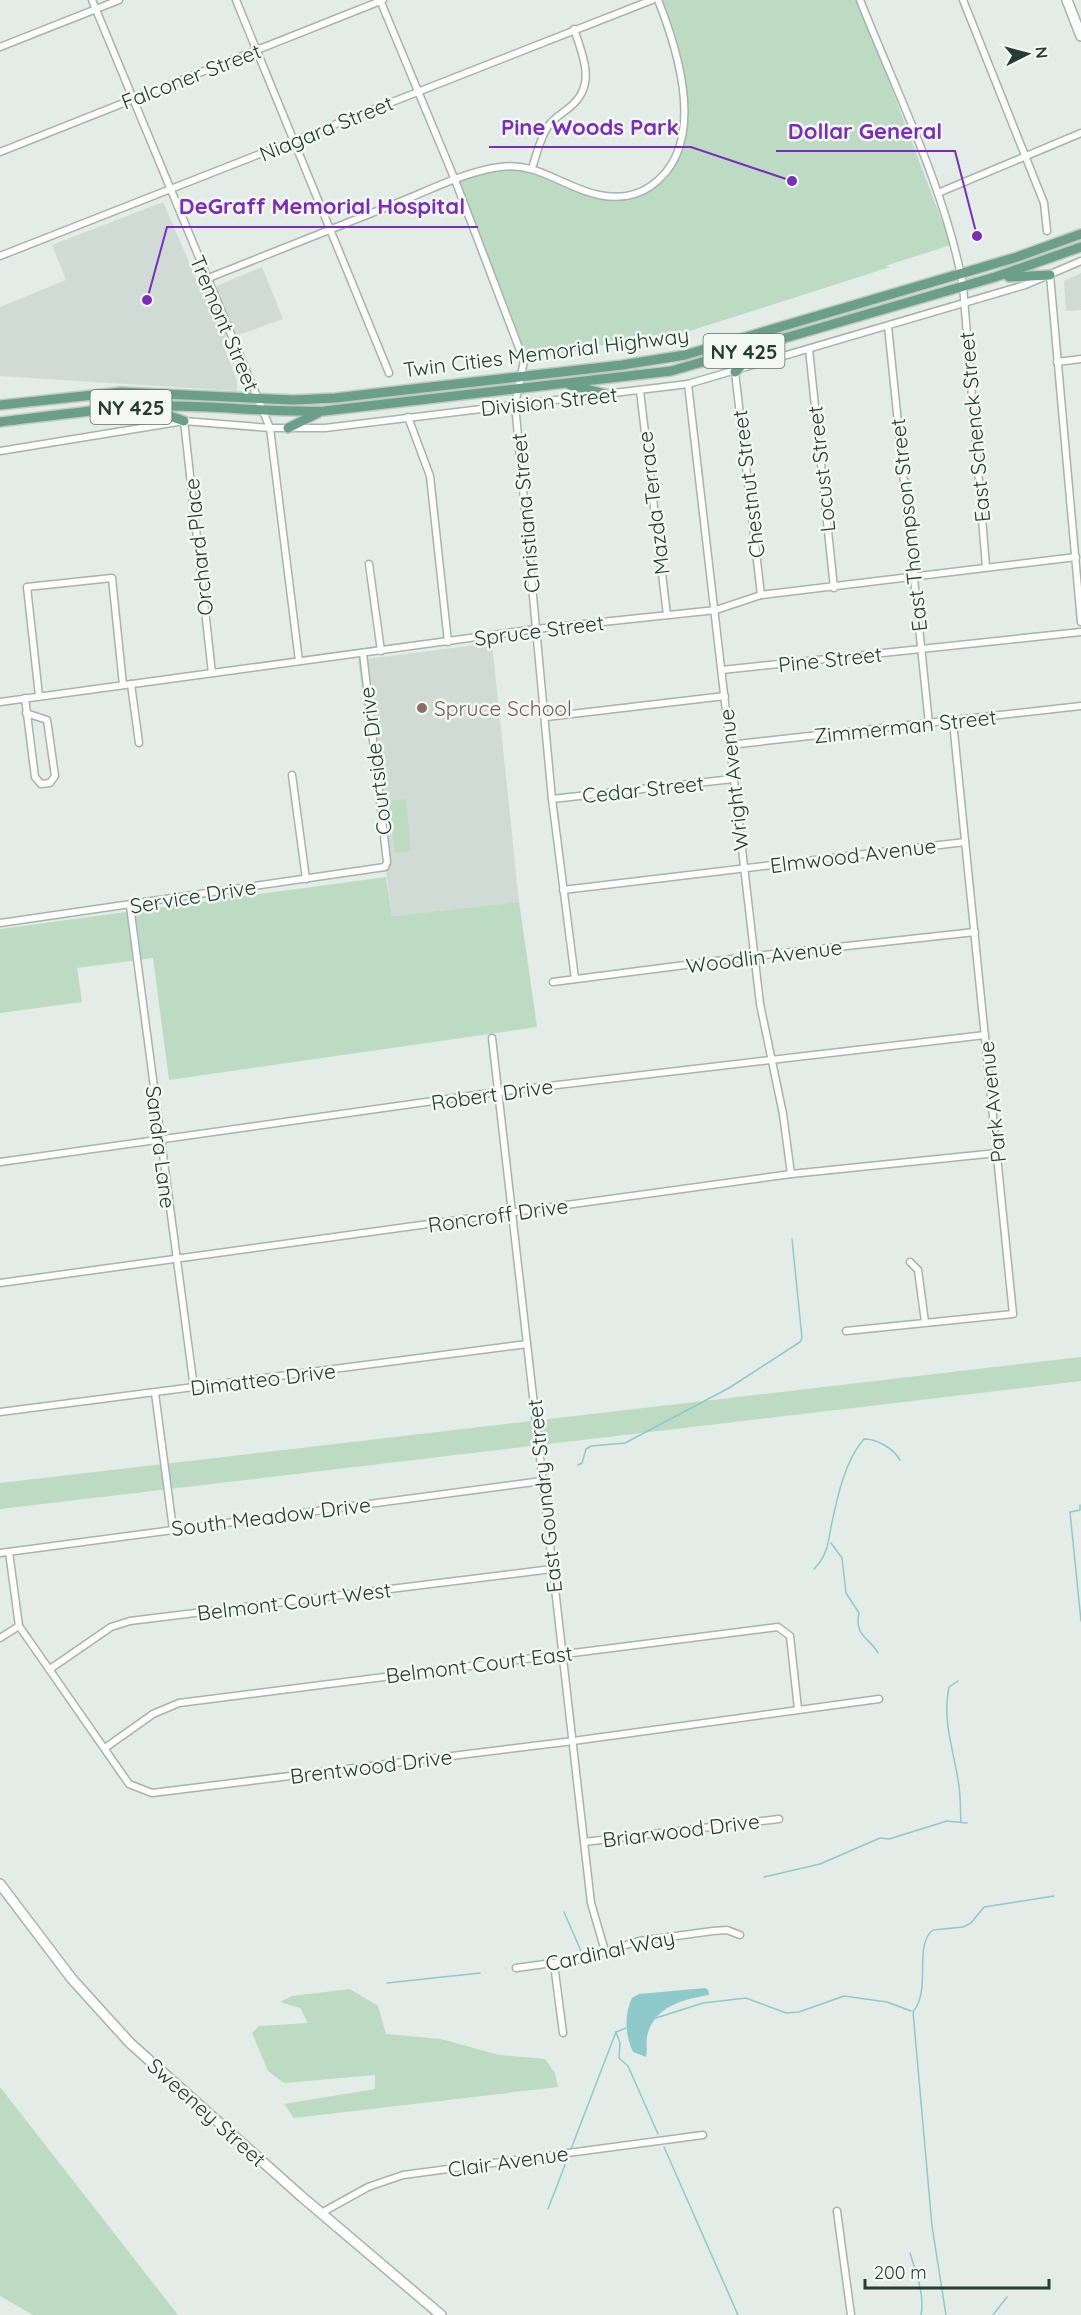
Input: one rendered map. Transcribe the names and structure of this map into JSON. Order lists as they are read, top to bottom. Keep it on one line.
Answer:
{"streets":{"main road":["NY 425","Twin Cities Memorial Highway"],"street":["Falconer Street","Niagara Street","Tremont Street","Division Street","East Schenck Street","Locust Street","Chestnut Street","Mazda Terrace","Christiana Street","East Thompson Street","Orchard Place","Spruce Street","Pine Street","Zimmerman Street","Courtside Drive","Wright Avenue","Cedar Street","Elmwood Avenue","Service Drive","Woodlin Avenue","Robert Drive","Park Avenue","Sandra Lane","Roncroff Drive","Dimatteo Drive","East Goundry Street","South Meadow Drive","Belmont Court West","Belmont Court East","Brentwood Drive","Briarwood Drive","Cardinal Way","Sweeney Street","Clair Avenue"]},"crossings":[["Falconer Street","Tremont Street"],["Falconer Street","Christiana Street"],["Niagara Street","Tremont Street"],["Niagara Street","Christiana Street"],["Tremont Street","Twin Cities Memorial Highway"],["Tremont Street","Division Street"],["Tremont Street","Spruce Street"],["Twin Cities Memorial Highway","East Schenck Street"],["Twin Cities Memorial Highway","Christiana Street"],["Division Street","East Schenck Street"],["Division Street","Locust Street"],["Division Street","Chestnut Street"],["Division Street","Mazda Terrace"],["Division Street","Christiana Street"],["Division Street","East Thompson Street"],["Division Street","Orchard Place"],["Division Street","Wright Avenue"],["East Schenck Street","Spruce Street"],["Locust Street","Spruce Street"],["Chestnut Street","Spruce Street"],["Mazda Terrace","Spruce Street"],["Christiana Street","Spruce Street"],["Christiana Street","Cedar Street"],["Christiana Street","Elmwood Avenue"],["Christiana Street","Woodlin Avenue"],["East Thompson Street","Spruce Street"],["East Thompson Street","Pine Street"],["East Thompson Street","Zimmerman Street"],["Orchard Place","Spruce Street"],["Spruce Street","Courtside Drive"],["Spruce Street","Wright Avenue"],["Pine Street","Wright Avenue"],["Zimmerman Street","Wright Avenue"],["Zimmerman Street","Park Avenue"],["Courtside Drive","Service Drive"],["Wright Avenue","Cedar Street"],["Wright Avenue","Elmwood Avenue"],["Wright Avenue","Woodlin Avenue"],["Wright Avenue","Robert Drive"],["Wright Avenue","Roncroff Drive"],["Elmwood Avenue","Park Avenue"],["Service Drive","Sandra Lane"],["Woodlin Avenue","Park Avenue"],["Robert Drive","Park Avenue"],["Robert Drive","Sandra Lane"],["Robert Drive","East Goundry Street"],["Park Avenue","Roncroff Drive"],["Sandra Lane","Roncroff Drive"],["Sandra Lane","Dimatteo Drive"],["Roncroff Drive","East Goundry Street"],["Dimatteo Drive","East Goundry Street"],["East Goundry Street","South Meadow Drive"],["East Goundry Street","Belmont Court West"],["East Goundry Street","Belmont Court East"],["East Goundry Street","Brentwood Drive"],["East Goundry Street","Briarwood Drive"],["East Goundry Street","Cardinal Way"],["South Meadow Drive","Brentwood Drive"],["Belmont Court West","Brentwood Drive"],["Belmont Court East","Brentwood Drive"],["Sweeney Street","Clair Avenue"]],"places":["Pine Woods Park","Dollar General","DeGraff Memorial Hospital","Spruce School"],"scale_bar":"200 m","north":"right"}
